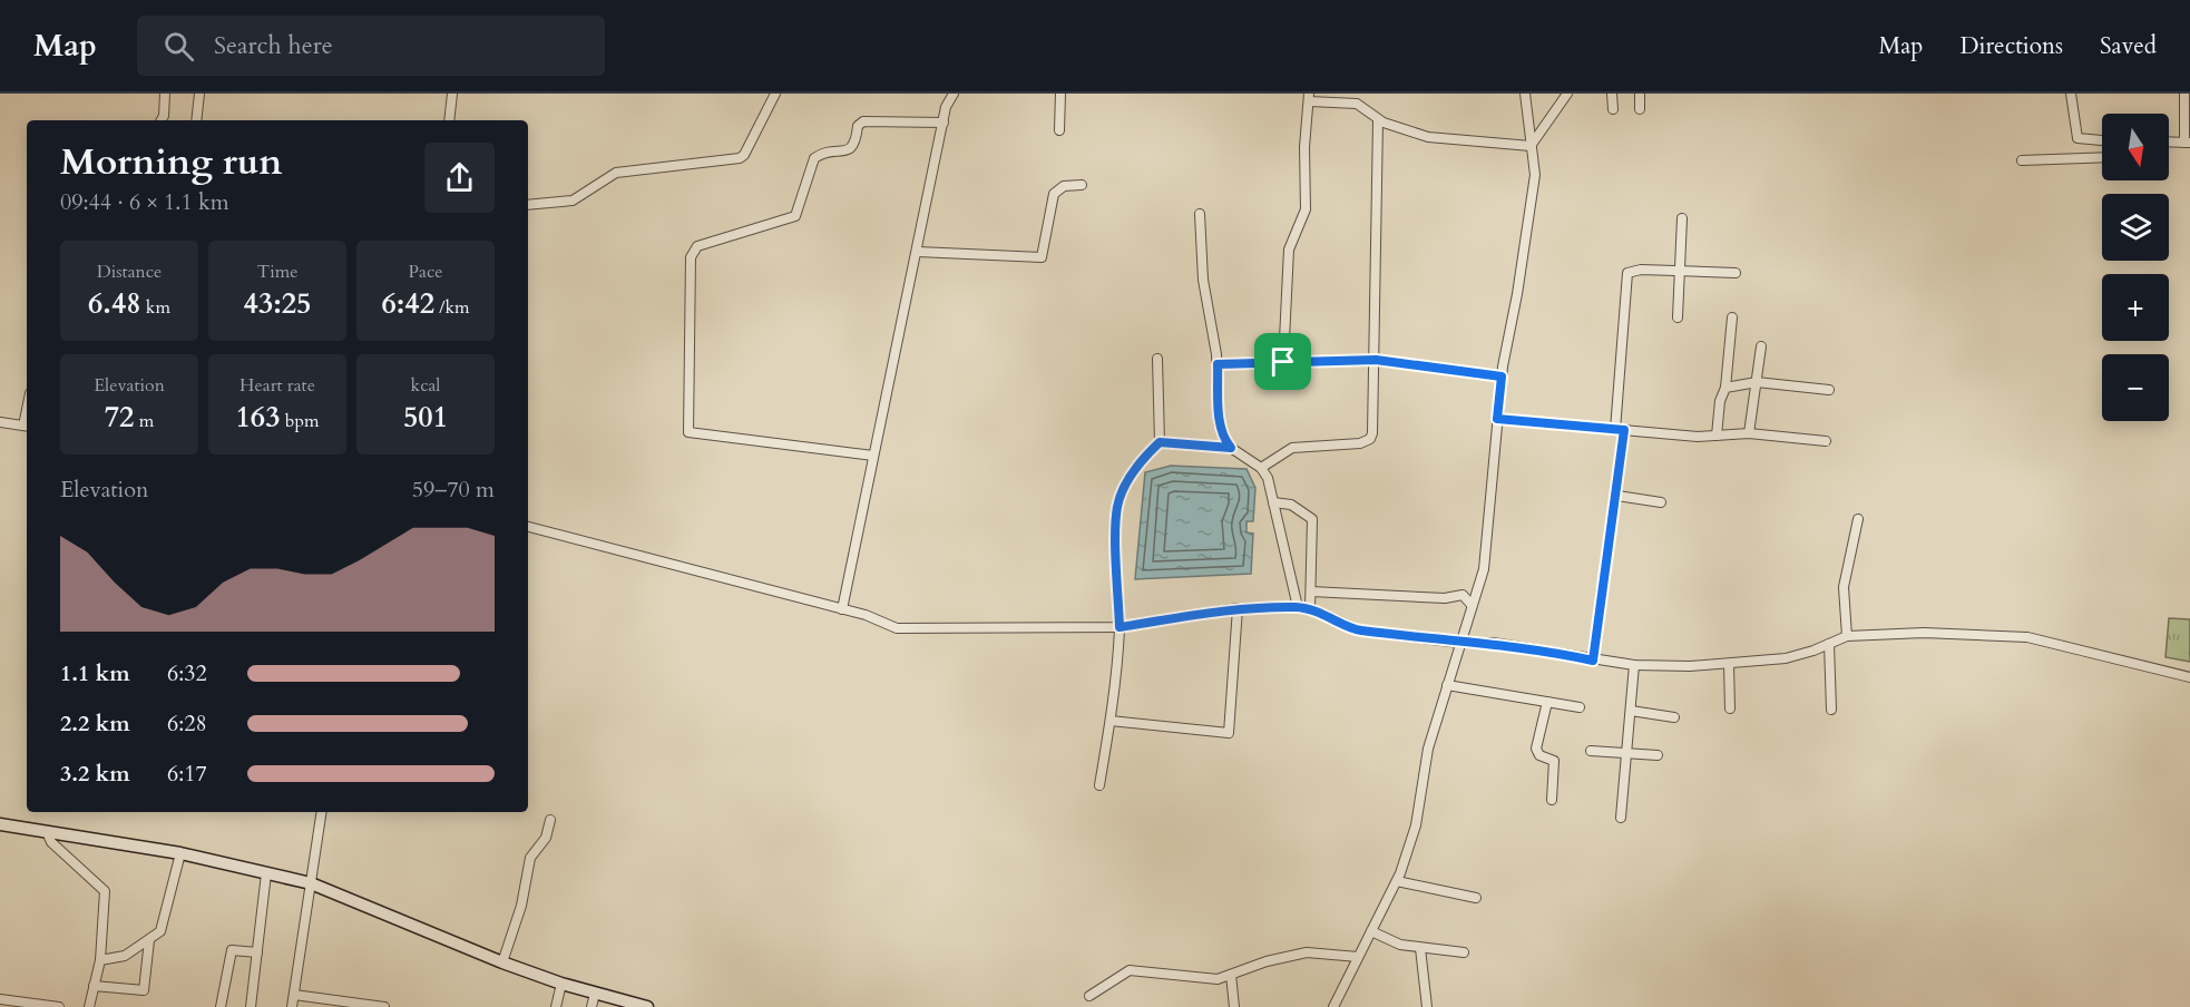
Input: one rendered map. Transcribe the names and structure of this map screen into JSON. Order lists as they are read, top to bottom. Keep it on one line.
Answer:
{"north":"bottom","page":{"header":"Map","search":"Search here","nav":["Map","Directions","Saved"],"map_buttons":["+","−"],"heading":["Morning run","09:44 · 6 × 1.1 km"],"stats":[["Distance","6.48 km"],["Time","43:25"],["Pace","6:42 /km"],["Elevation","72 m"],["Heart rate","163 bpm"],["kcal","501"]],"chart":["Elevation","59–70 m"],"list":[{"name":"1.1 km","note":"6:32"},{"name":"2.2 km","note":"6:28"},{"name":"3.2 km","note":"6:17"}]}}
